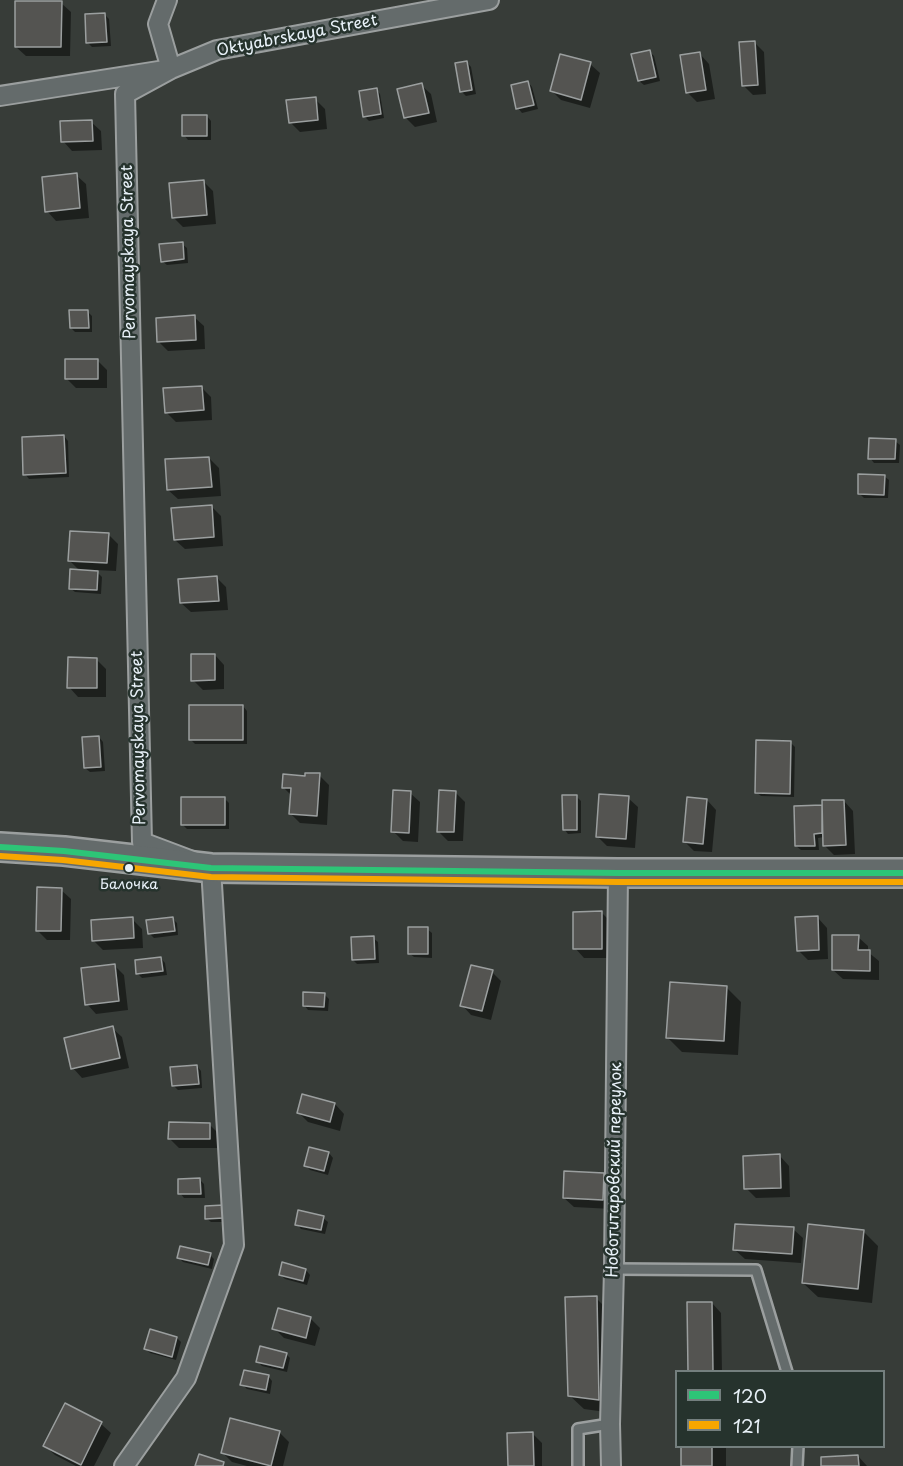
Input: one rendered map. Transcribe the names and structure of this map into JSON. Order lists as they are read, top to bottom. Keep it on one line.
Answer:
{"streets":{"street":["Oktyabrskaya Street","Pervomayskaya Street","Новотитаровский переулок"]},"crossings":[["Oktyabrskaya Street","Pervomayskaya Street"]],"places":["Балочка"],"lines":["transit line 120","transit line 121"],"legend":["120","121"]}
